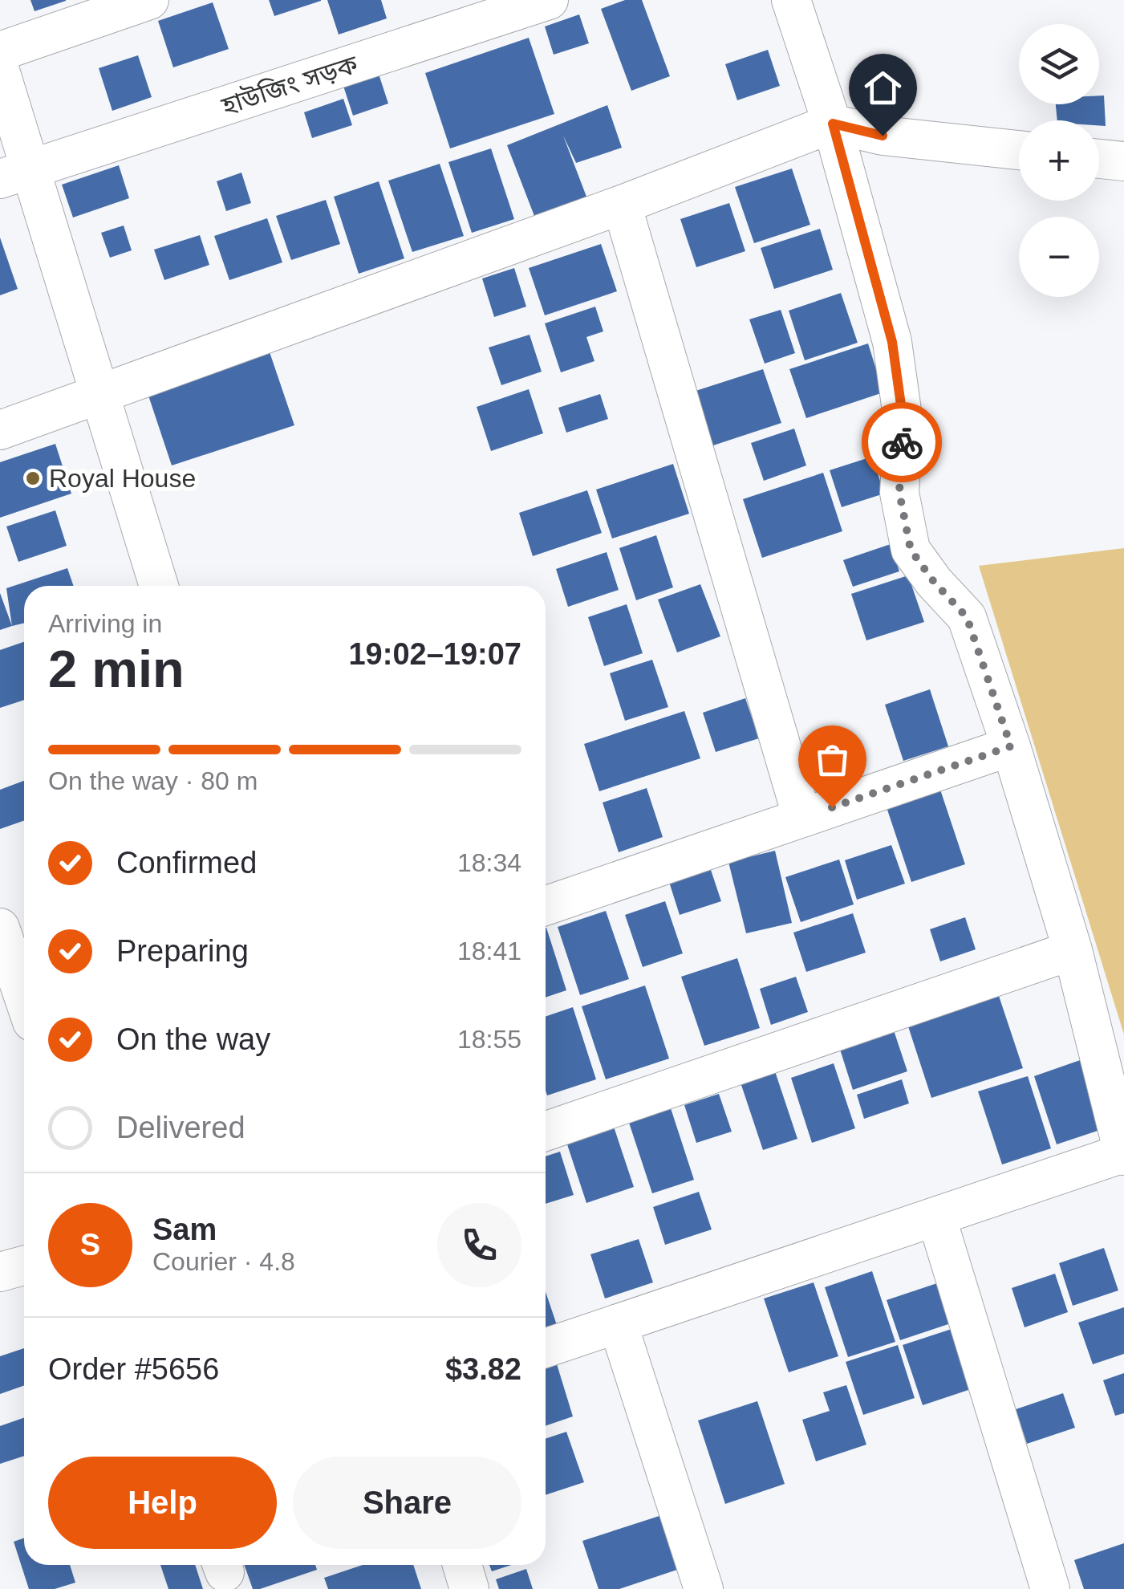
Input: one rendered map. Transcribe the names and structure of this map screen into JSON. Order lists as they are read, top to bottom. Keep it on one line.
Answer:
{"streets":{"street":["হাউজিং সড়ক"]},"places":["Royal House"],"page":{"map_buttons":["+","−"],"heading":["2 min","Arriving in","19:02–19:07"],"panel":["Sam","Courier · 4.8","Order #5656","$3.82"],"bar":"On the way · 80 m","list":[["Confirmed","18:34"],["Preparing","18:41"],["On the way","18:55"],"Delivered"],"round":"S","buttons":["Help","Share"]}}
